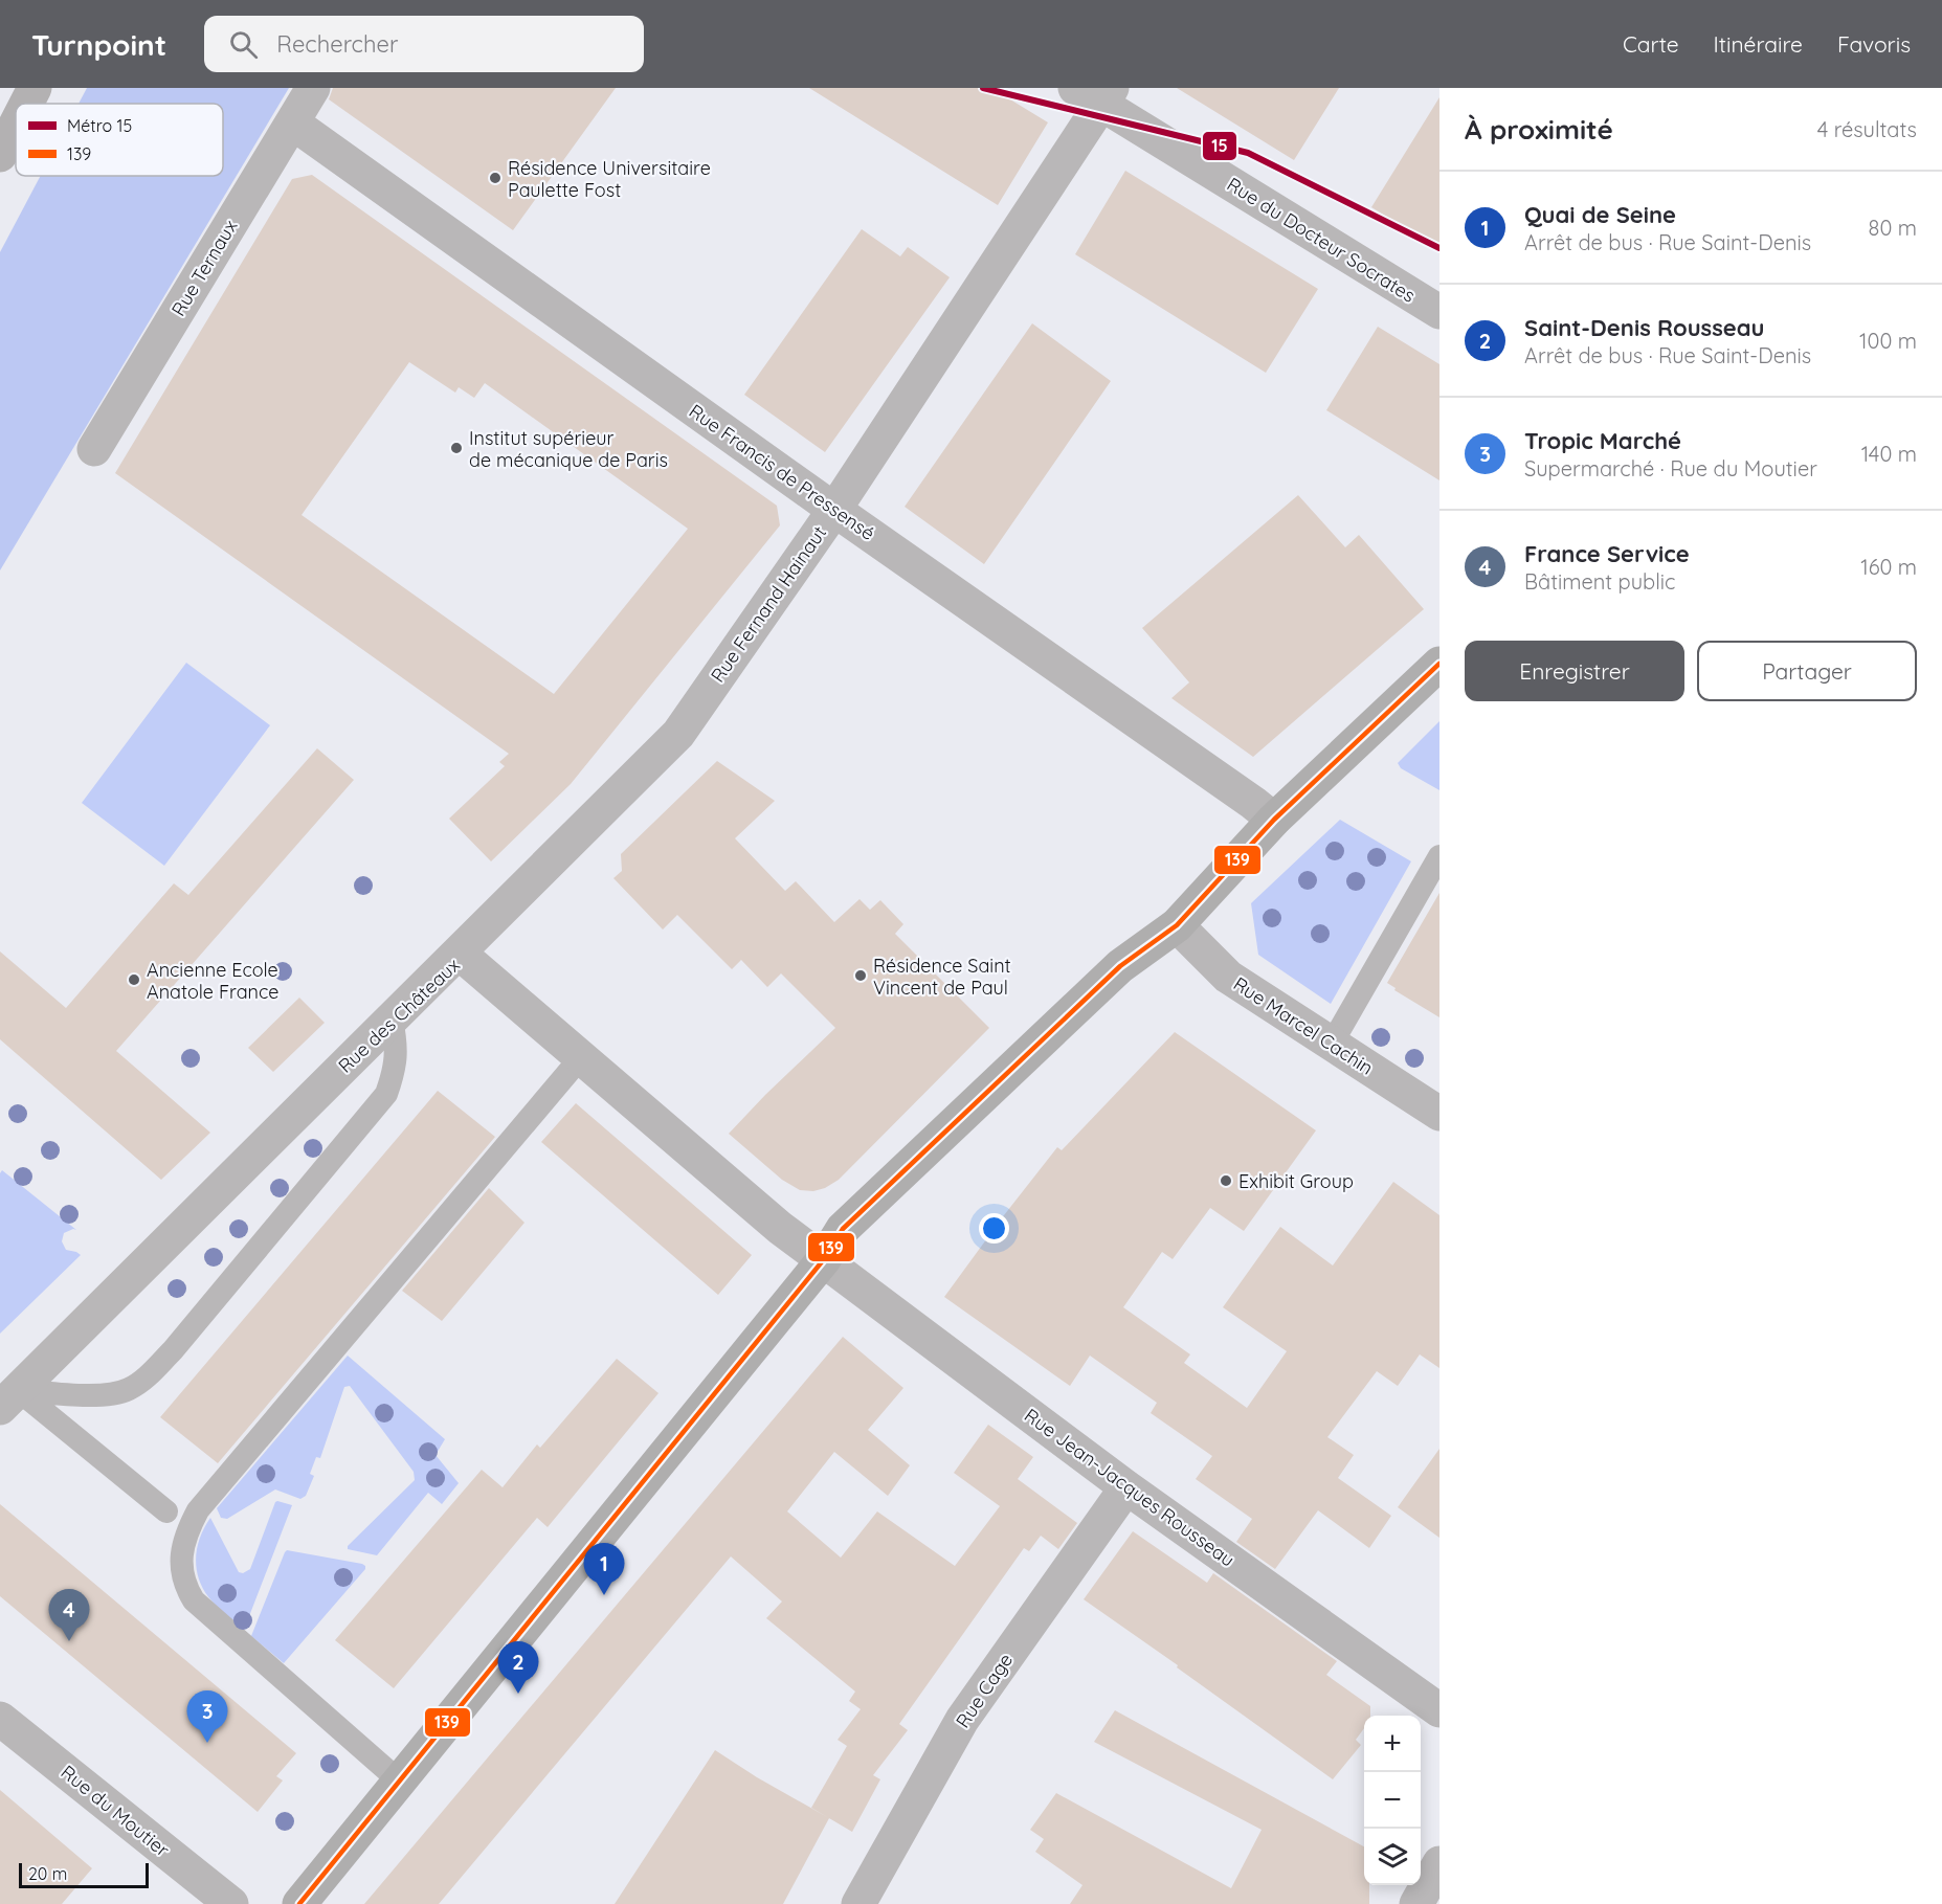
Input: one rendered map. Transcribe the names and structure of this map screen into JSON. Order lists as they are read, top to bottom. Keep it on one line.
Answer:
{"streets":{"street":["Rue du Docteur Socrates","Rue Ternaux","Rue Francis de Pressensé","Rue Fernand Hainaut","Rue des Châteaux","Rue Marcel Cachin","Rue Jean-Jacques Rousseau","Rue Cage","Rue du Moutier"]},"crossings":[["Rue du Docteur Socrates","Rue Fernand Hainaut"],["Rue Ternaux","Rue Francis de Pressensé"],["Rue Francis de Pressensé","Rue Fernand Hainaut"],["Rue Fernand Hainaut","Rue des Châteaux"],["Rue des Châteaux","Rue Jean-Jacques Rousseau"],["Rue Jean-Jacques Rousseau","Rue Cage"]],"places":["Résidence Universitaire Paulette Fost","Institut supérieur de mécanique de Paris","Résidence Saint Vincent de Paul","Ancienne Ecole Anatole France","Exhibit Group"],"lines":["metro line 15","transit line 139"],"legend":["Métro 15","139"],"scale_bar":"20 m","page":{"header":"Turnpoint","search":"Rechercher","nav":["Carte","Itinéraire","Favoris"],"heading":["À proximité","4 résultats"],"list":[{"mark":"1","name":"Quai de Seine","note":"Arrêt de bus · Rue Saint-Denis","value":"80 m"},{"mark":"2","name":"Saint-Denis Rousseau","note":"Arrêt de bus · Rue Saint-Denis","value":"100 m"},{"mark":"3","name":"Tropic Marché","note":"Supermarché · Rue du Moutier","value":"140 m"},{"mark":"4","name":"France Service","note":"Bâtiment public","value":"160 m"}],"buttons":["Enregistrer","Partager"],"pins":["1","4","2","3"],"map_buttons":["+","−"],"scale":"20 m"}}
